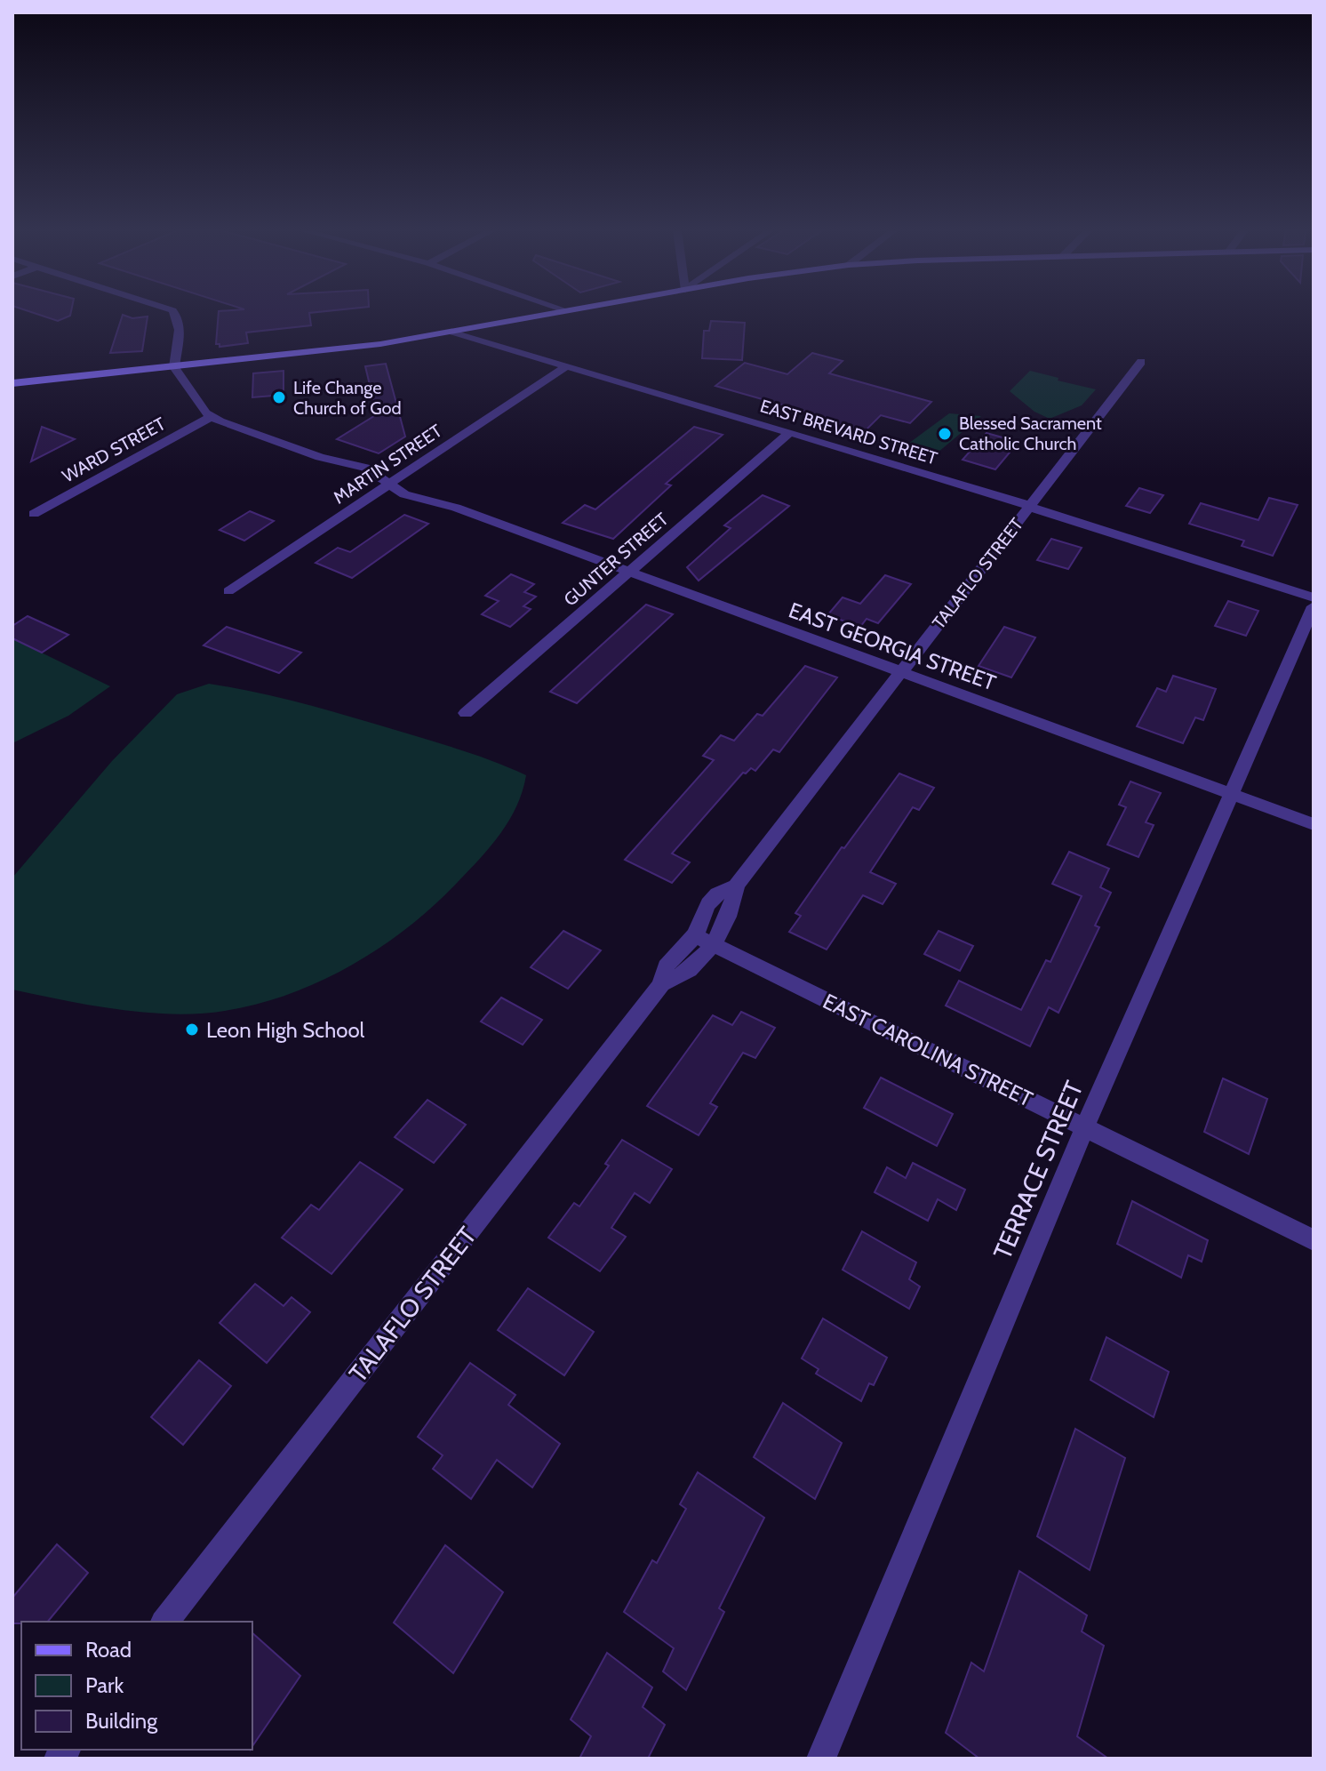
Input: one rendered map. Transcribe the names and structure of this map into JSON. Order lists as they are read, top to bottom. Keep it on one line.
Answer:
{"streets":{"street":["EAST BREVARD STREET","WARD STREET","MARTIN STREET","GUNTER STREET","TALAFLO STREET","EAST GEORGIA STREET","EAST CAROLINA STREET","TERRACE STREET"]},"crossings":[["EAST BREVARD STREET","MARTIN STREET"],["EAST BREVARD STREET","GUNTER STREET"],["EAST BREVARD STREET","TALAFLO STREET"],["WARD STREET","EAST GEORGIA STREET"],["MARTIN STREET","EAST GEORGIA STREET"],["GUNTER STREET","EAST GEORGIA STREET"],["TALAFLO STREET","EAST GEORGIA STREET"],["TALAFLO STREET","EAST CAROLINA STREET"],["EAST GEORGIA STREET","TERRACE STREET"],["EAST CAROLINA STREET","TERRACE STREET"]],"places":["Life Change Church of God","Blessed Sacrament Catholic Church","Leon High School"],"legend":["Road","Park","Building"]}
